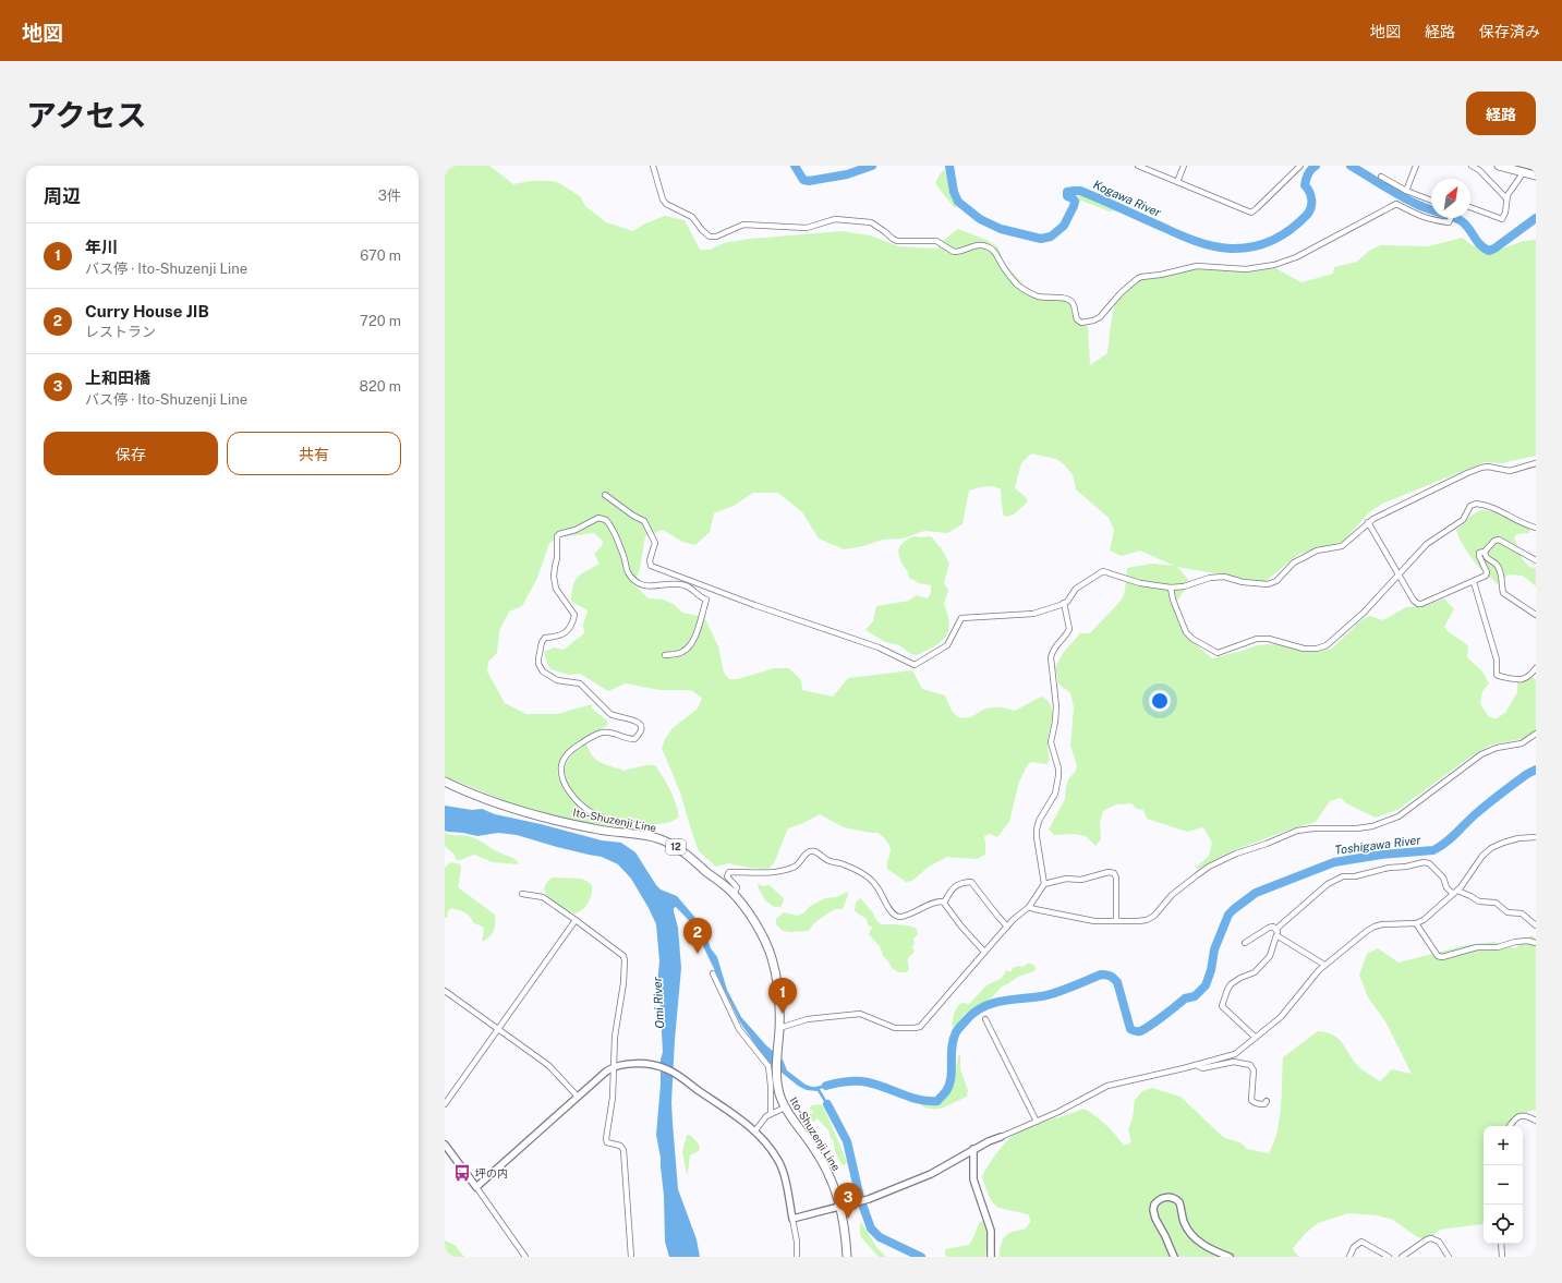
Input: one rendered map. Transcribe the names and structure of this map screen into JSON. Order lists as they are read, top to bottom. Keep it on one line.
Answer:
{"streets":{"main road":["Ito-Shuzenji Line","12"]},"water":["Kogawa River","Toshigawa River","Omi River"],"places":{"bus stop":["坪の内"]},"north":"top right","page":{"header":"地図","nav":["地図","経路","保存済み"],"title":"アクセス","buttons":["経路",["保存","共有"]],"heading":["周辺","3件"],"list":[{"mark":"1","name":"年川","note":"バス停 · Ito-Shuzenji Line","value":"670 m"},{"mark":"2","name":"Curry House JIB","note":"レストラン","value":"720 m"},{"mark":"3","name":"上和田橋","note":"バス停 · Ito-Shuzenji Line","value":"820 m"}],"pins":["2","1","3"],"map_buttons":["+","−"]}}
